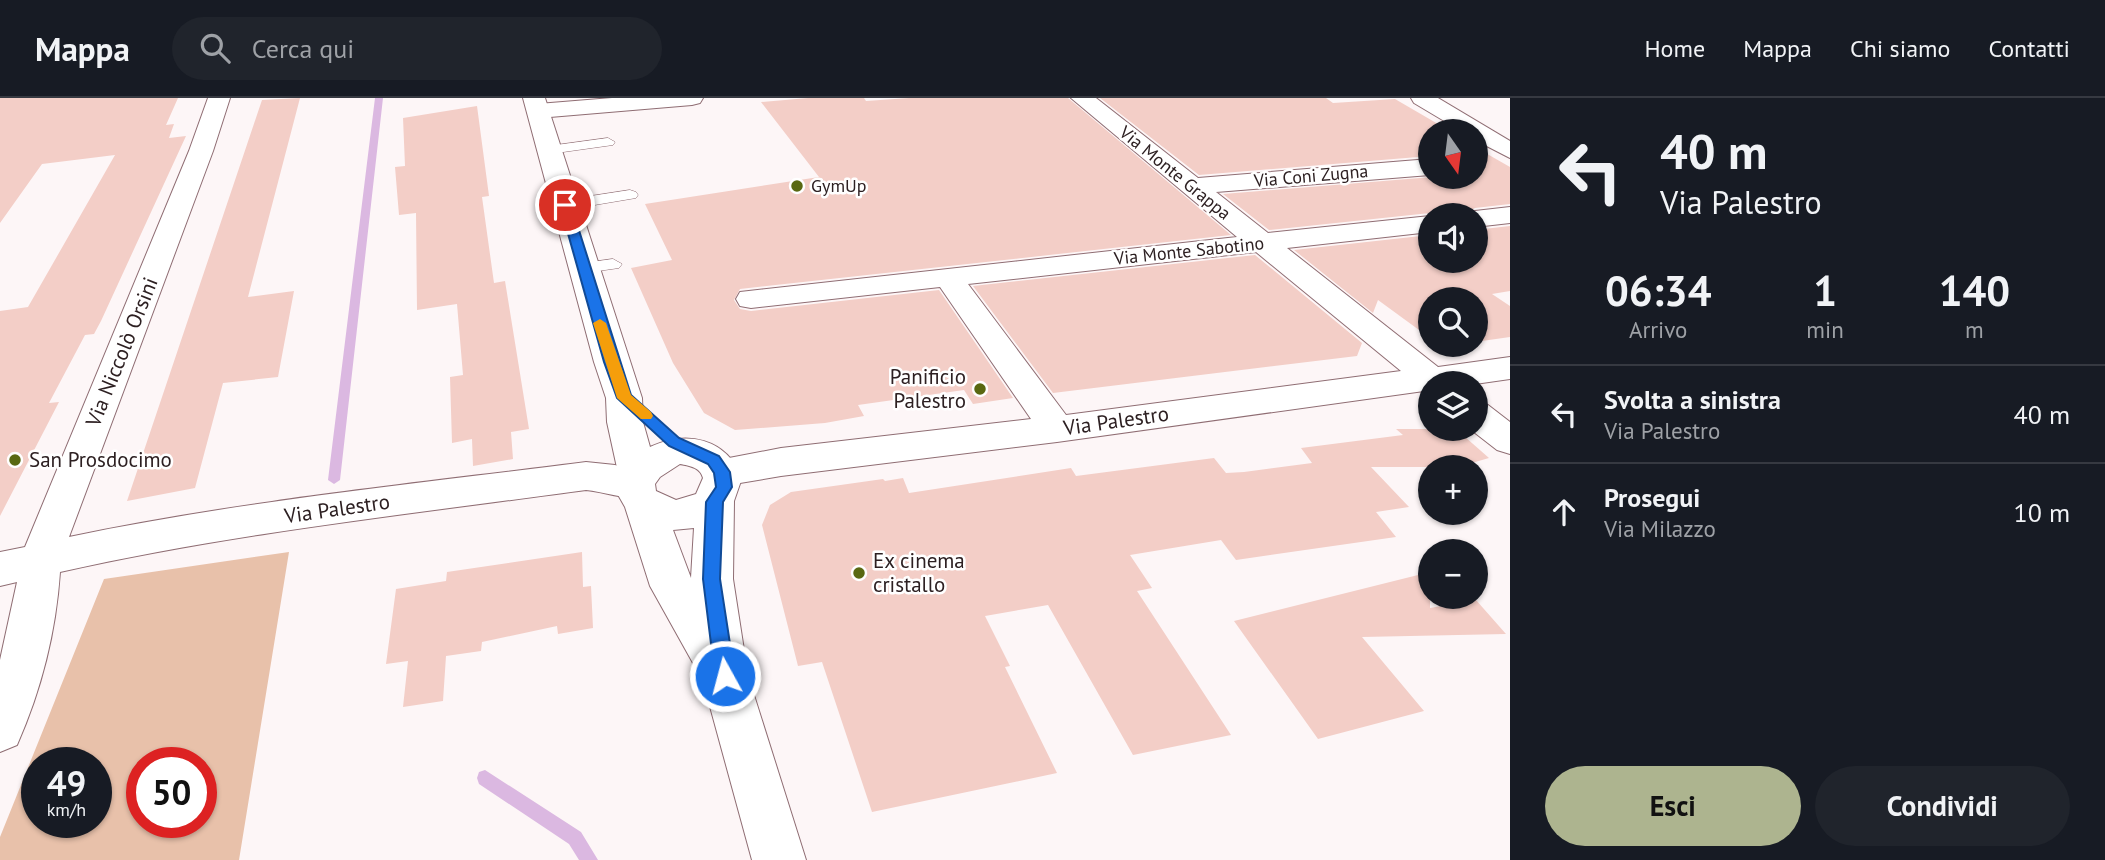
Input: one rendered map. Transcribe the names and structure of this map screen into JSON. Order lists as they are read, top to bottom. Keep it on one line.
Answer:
{"streets":{"street":["Via Monte Grappa","Via Coni Zugna","Via Monte Sabotino","Via Niccolò Orsini","Via Palestro"]},"crossings":[["Via Monte Grappa","Via Coni Zugna"],["Via Monte Grappa","Via Monte Sabotino"],["Via Niccolò Orsini","Via Palestro"]],"places":["GymUp","Panificio Palestro","San Prosdocimo","Ex cinema cristallo"],"north":"bottom","page":{"header":"Mappa","search":"Cerca qui","nav":["Home","Mappa","Chi siamo","Contatti"],"turn":["40 m","Via Palestro"],"map_buttons":["+","−"],"eta":["06:34","Arrivo","1","min","140","m"],"list":[{"name":"Svolta a sinistra","note":"Via Palestro","value":"40 m"},{"name":"Prosegui","note":"Via Milazzo","value":"10 m"}],"speed":"49 km/h","limit":"50","buttons":["Esci","Condividi"]}}
